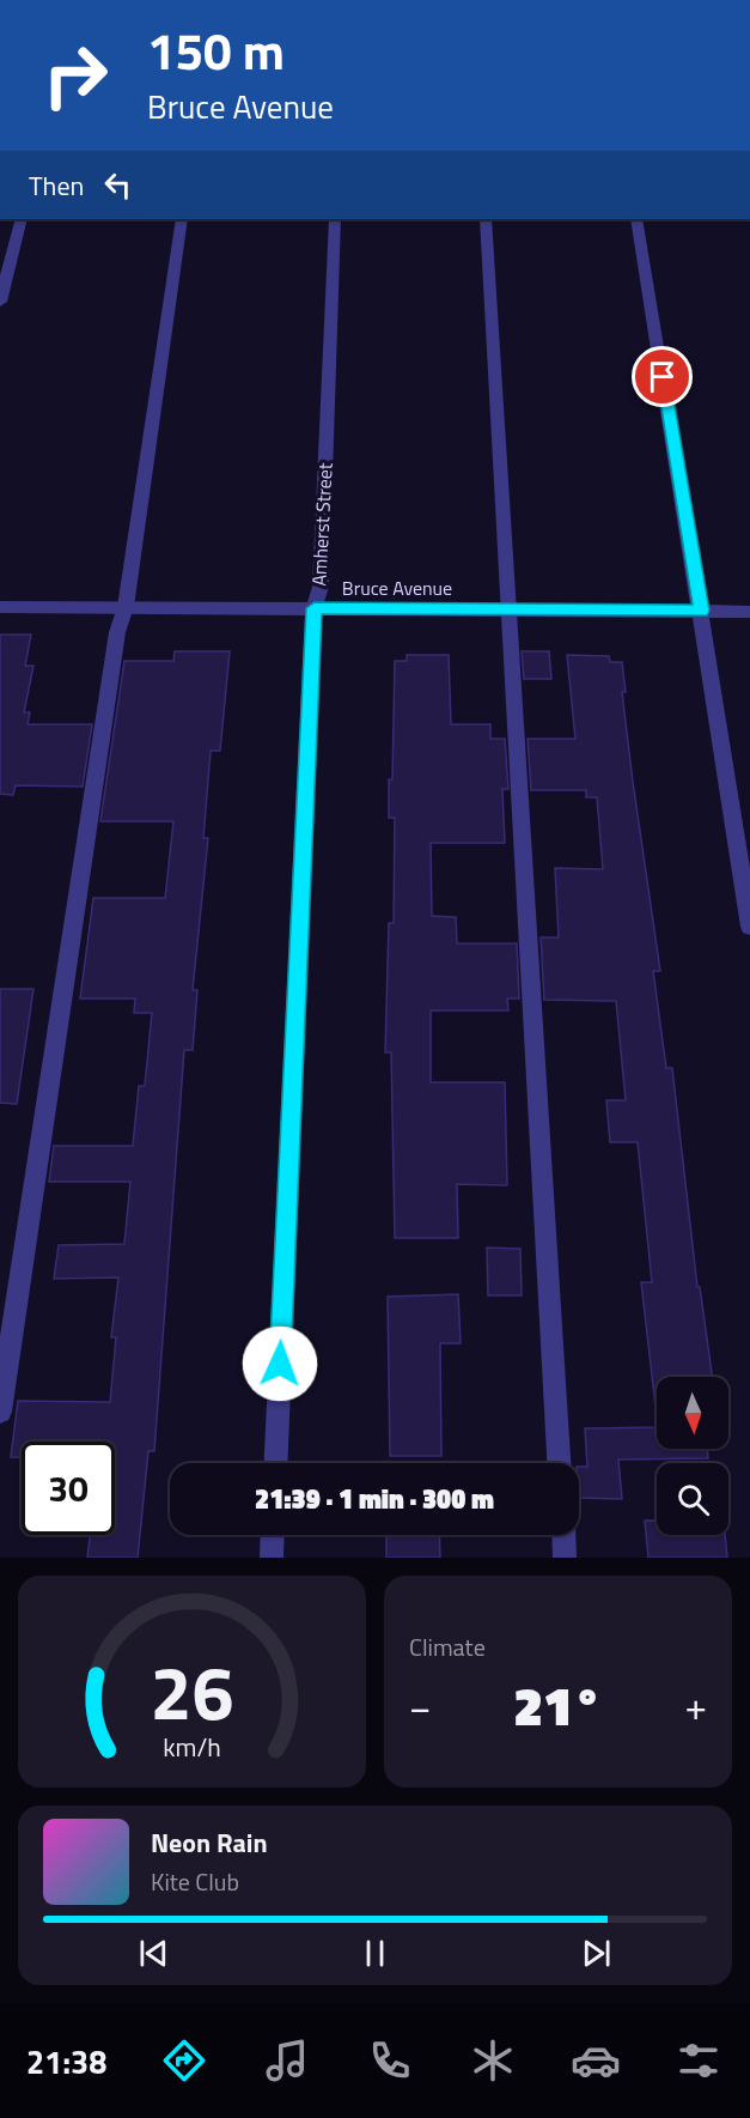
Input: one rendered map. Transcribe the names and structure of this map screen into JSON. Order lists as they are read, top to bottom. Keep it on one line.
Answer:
{"streets":{"street":["Amherst Street","Bruce Avenue"]},"crossings":[["Amherst Street","Bruce Avenue"]],"north":"bottom","page":{"turn":["150 m","Bruce Avenue"],"then":"Then","limit":"30","trip":"21:39 · 1 min · 300 m","tile":"Climate","heat":["−","21°","+"],"song":["Neon Rain","Kite Club"],"tabs":"21:38","gauge":["26","km/h"]}}
